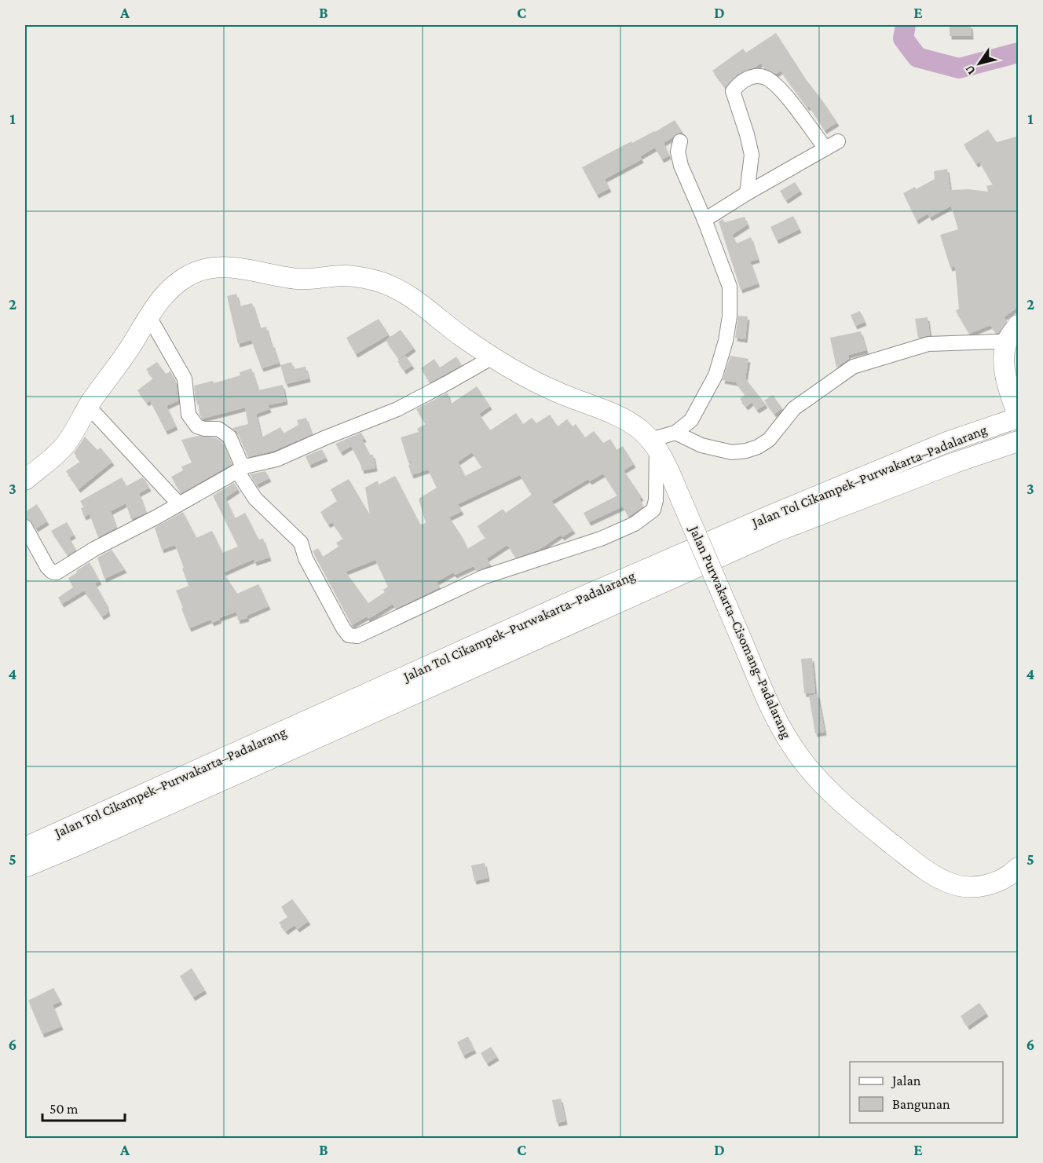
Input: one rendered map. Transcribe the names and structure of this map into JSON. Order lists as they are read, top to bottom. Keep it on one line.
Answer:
{"streets":{"highway":["Jalan Tol Cikampek–Purwakarta–Padalarang","Jalan Purwakarta–Cisomang–Padalarang"]},"legend":["Jalan","Bangunan"],"scale_bar":"50 m","north":"bottom left","grid":{"columns":["A","B","C","D","E"],"rows":["1","2","3","4","5","6"]}}
